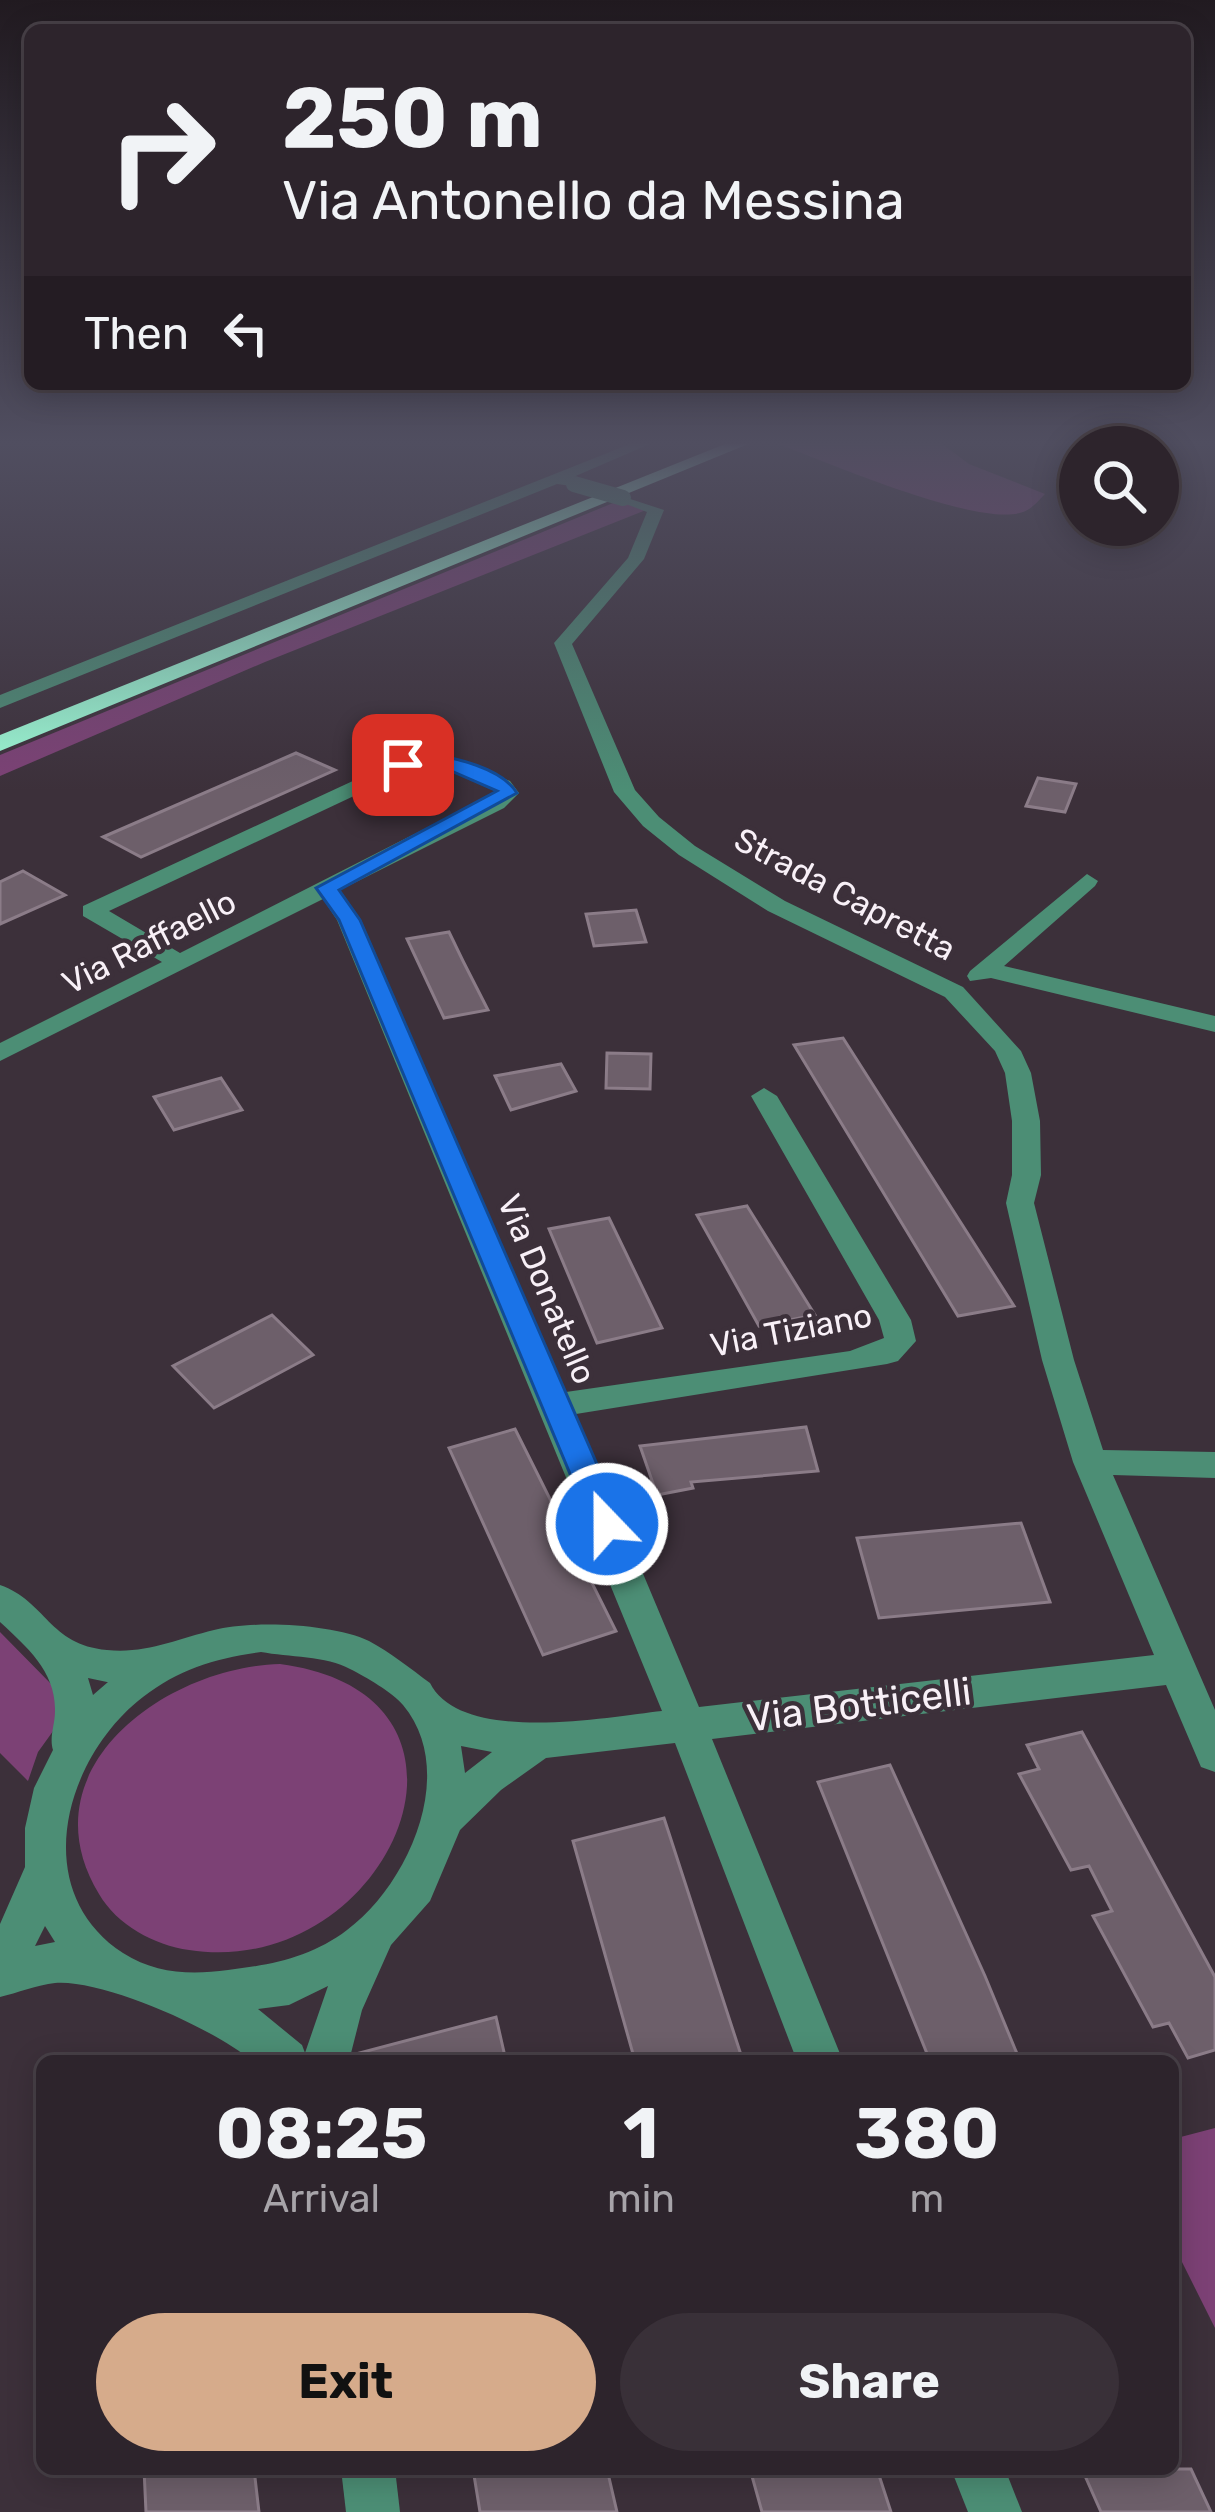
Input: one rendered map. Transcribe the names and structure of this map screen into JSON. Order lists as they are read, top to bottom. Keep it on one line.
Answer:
{"streets":{"street":["Strada Capretta","Via Raffaello","Via Donatello","Via Tiziano","Via Botticelli"]},"crossings":[["Strada Capretta","Via Botticelli"],["Via Raffaello","Via Donatello"],["Via Donatello","Via Tiziano"],["Via Donatello","Via Botticelli"]],"page":{"turn":["250 m","Via Antonello da Messina"],"then":"Then","eta":["08:25","Arrival","1","min","380","m"],"buttons":["Exit","Share"]}}
